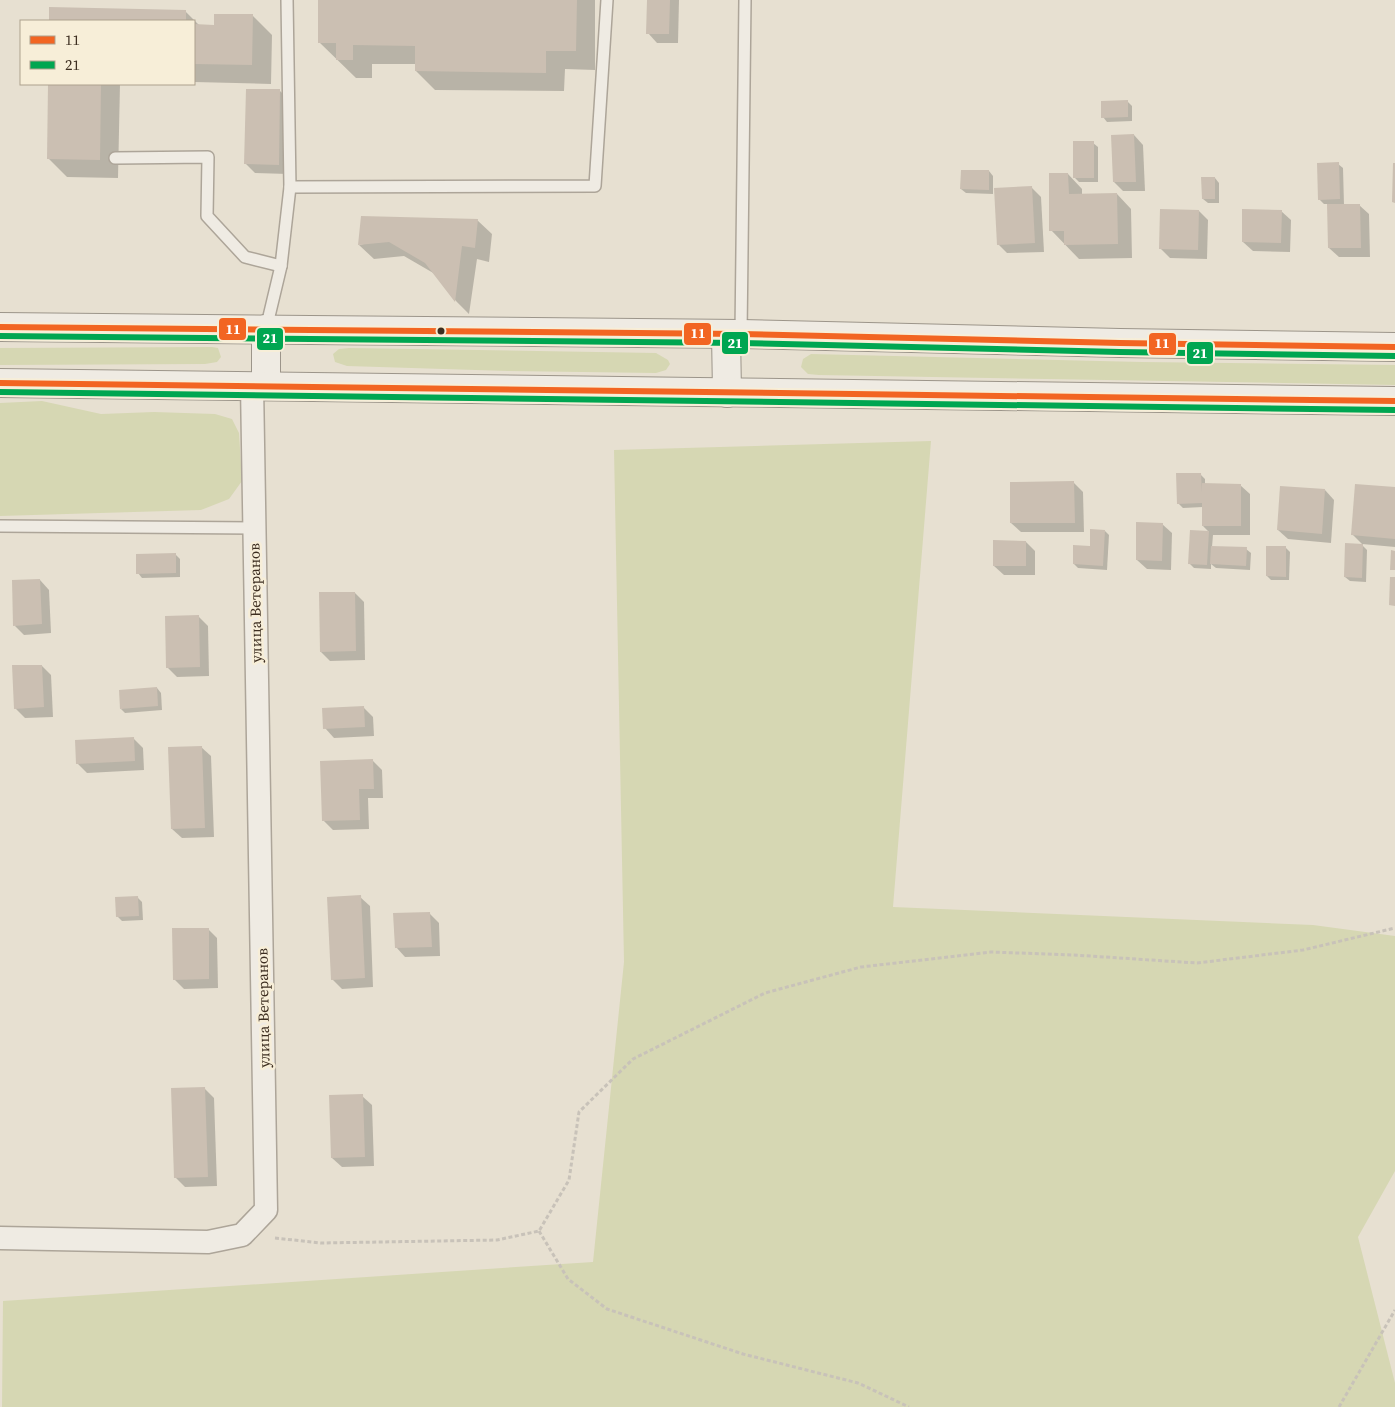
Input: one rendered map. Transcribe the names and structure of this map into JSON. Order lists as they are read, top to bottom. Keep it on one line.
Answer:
{"streets":{"street":["улица Ветеранов"]},"lines":["transit line 11","transit line 21"],"legend":["11","21"]}
